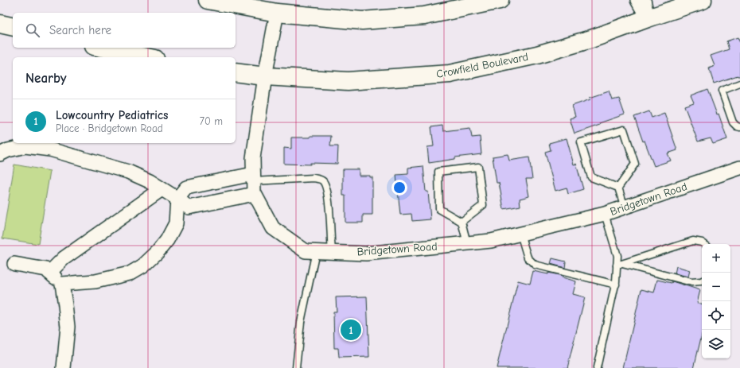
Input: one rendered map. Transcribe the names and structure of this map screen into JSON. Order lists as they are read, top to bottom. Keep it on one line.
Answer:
{"streets":{"main road":["Crowfield Boulevard"],"street":["Bridgetown Road"]},"crossings":[["Crowfield Boulevard","Bridgetown Road"]],"page":{"search":"Search here","heading":"Nearby","list":[{"mark":"1","name":"Lowcountry Pediatrics","note":"Place · Bridgetown Road","value":"70 m"}],"map_buttons":["+","−"],"pins":"1"}}
